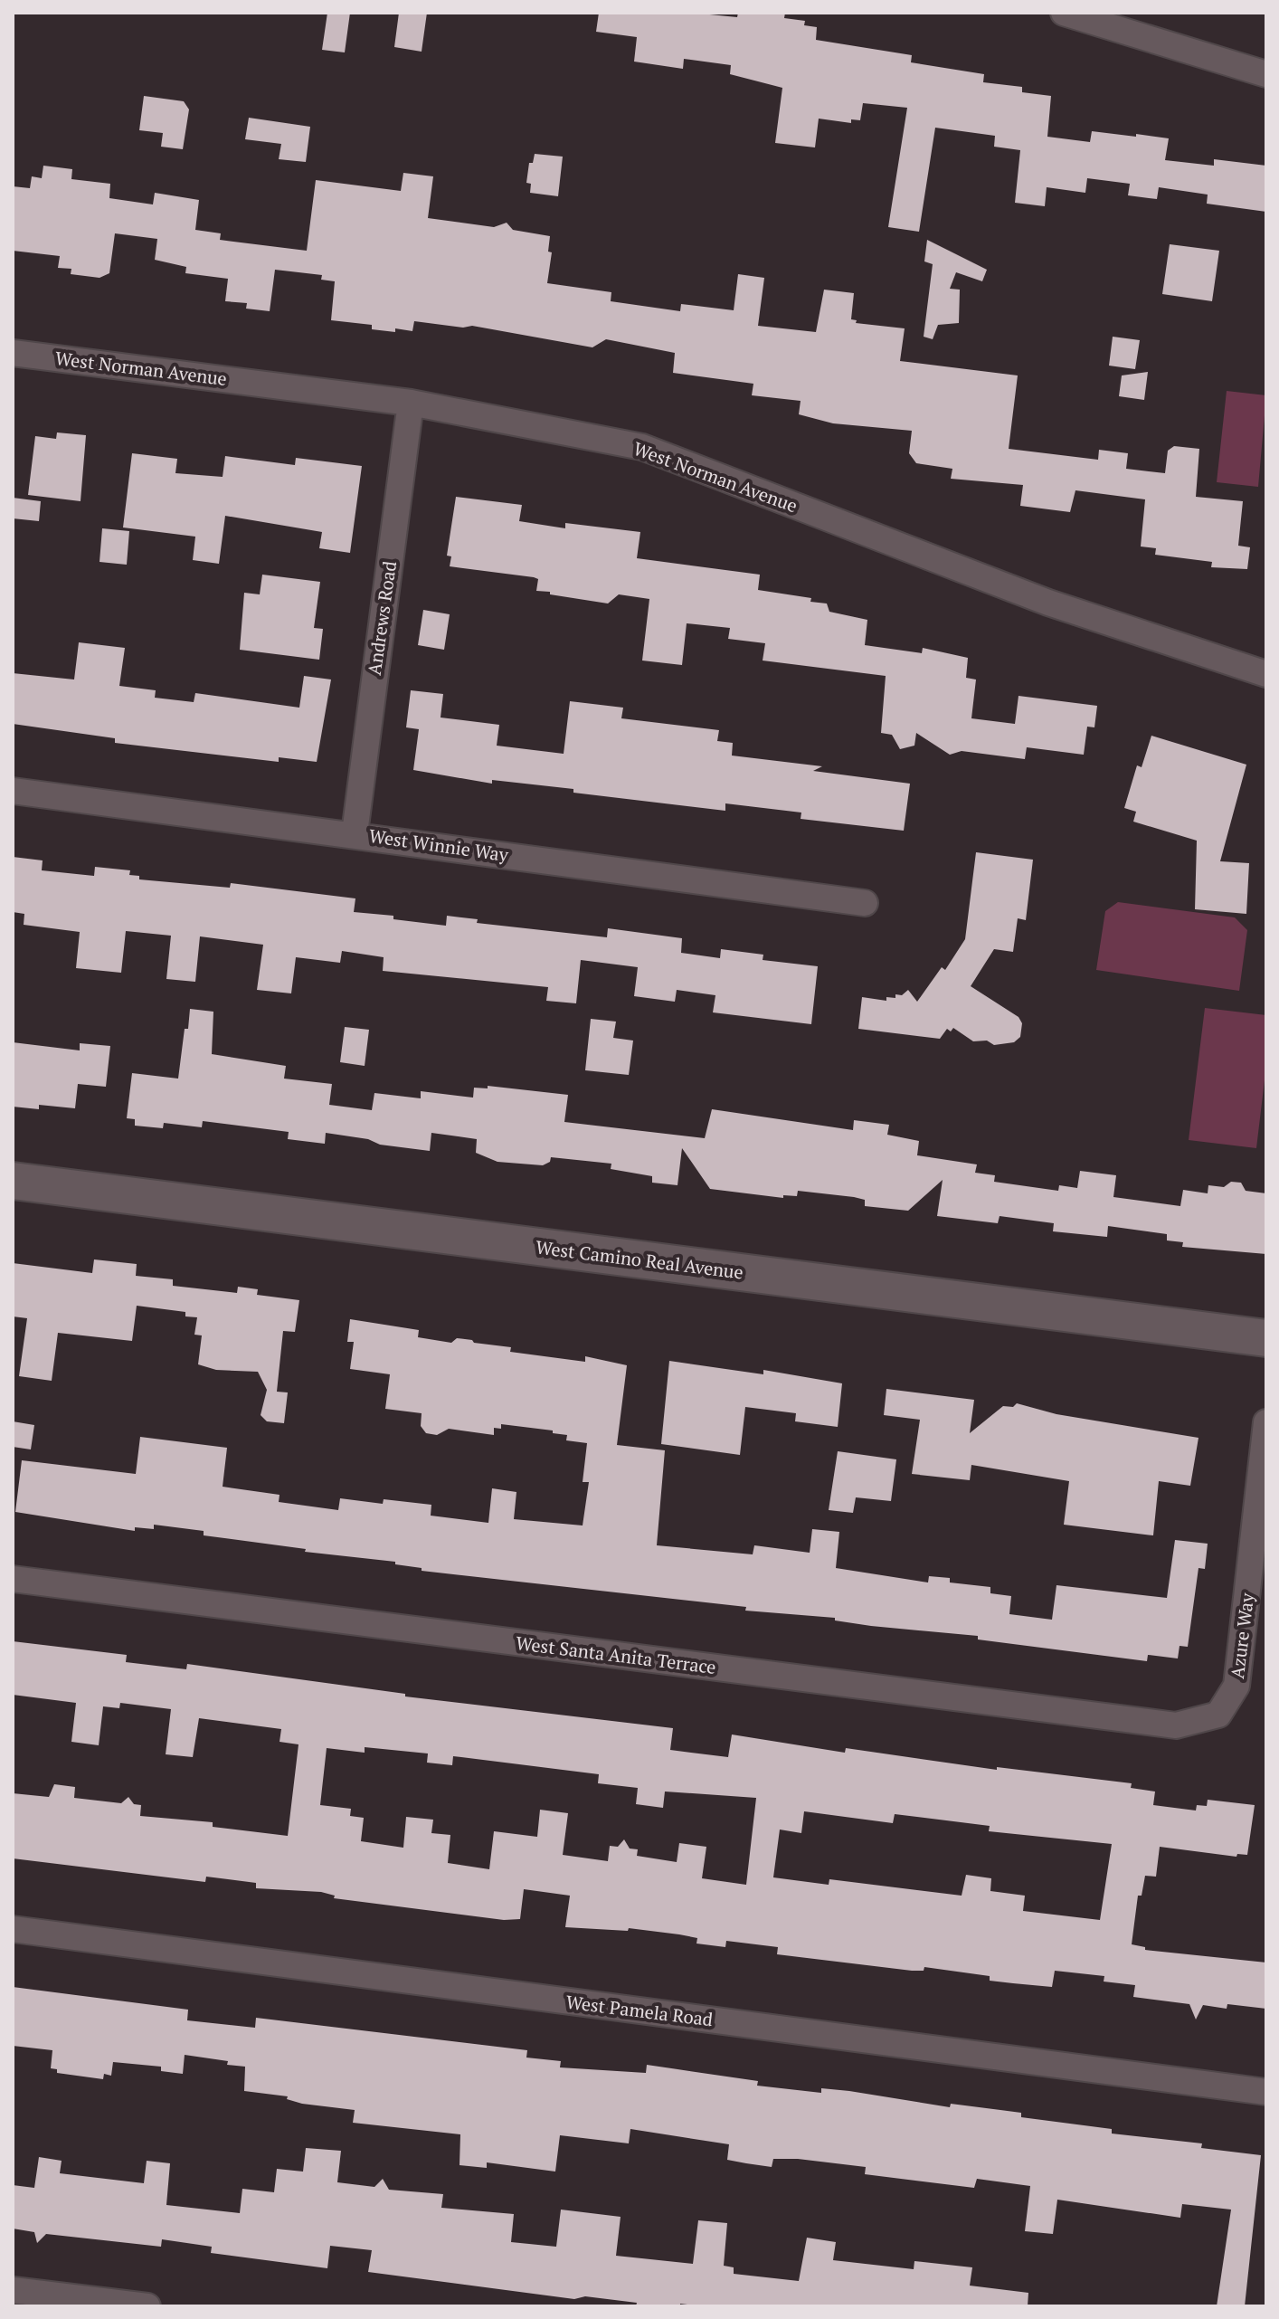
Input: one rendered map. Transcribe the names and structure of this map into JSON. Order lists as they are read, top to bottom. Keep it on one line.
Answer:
{"streets":{"street":["West Norman Avenue","Andrews Road","West Winnie Way","West Camino Real Avenue","Azure Way","West Santa Anita Terrace","West Pamela Road"]},"crossings":[["West Norman Avenue","Andrews Road"],["Andrews Road","West Winnie Way"],["Azure Way","West Santa Anita Terrace"]]}
